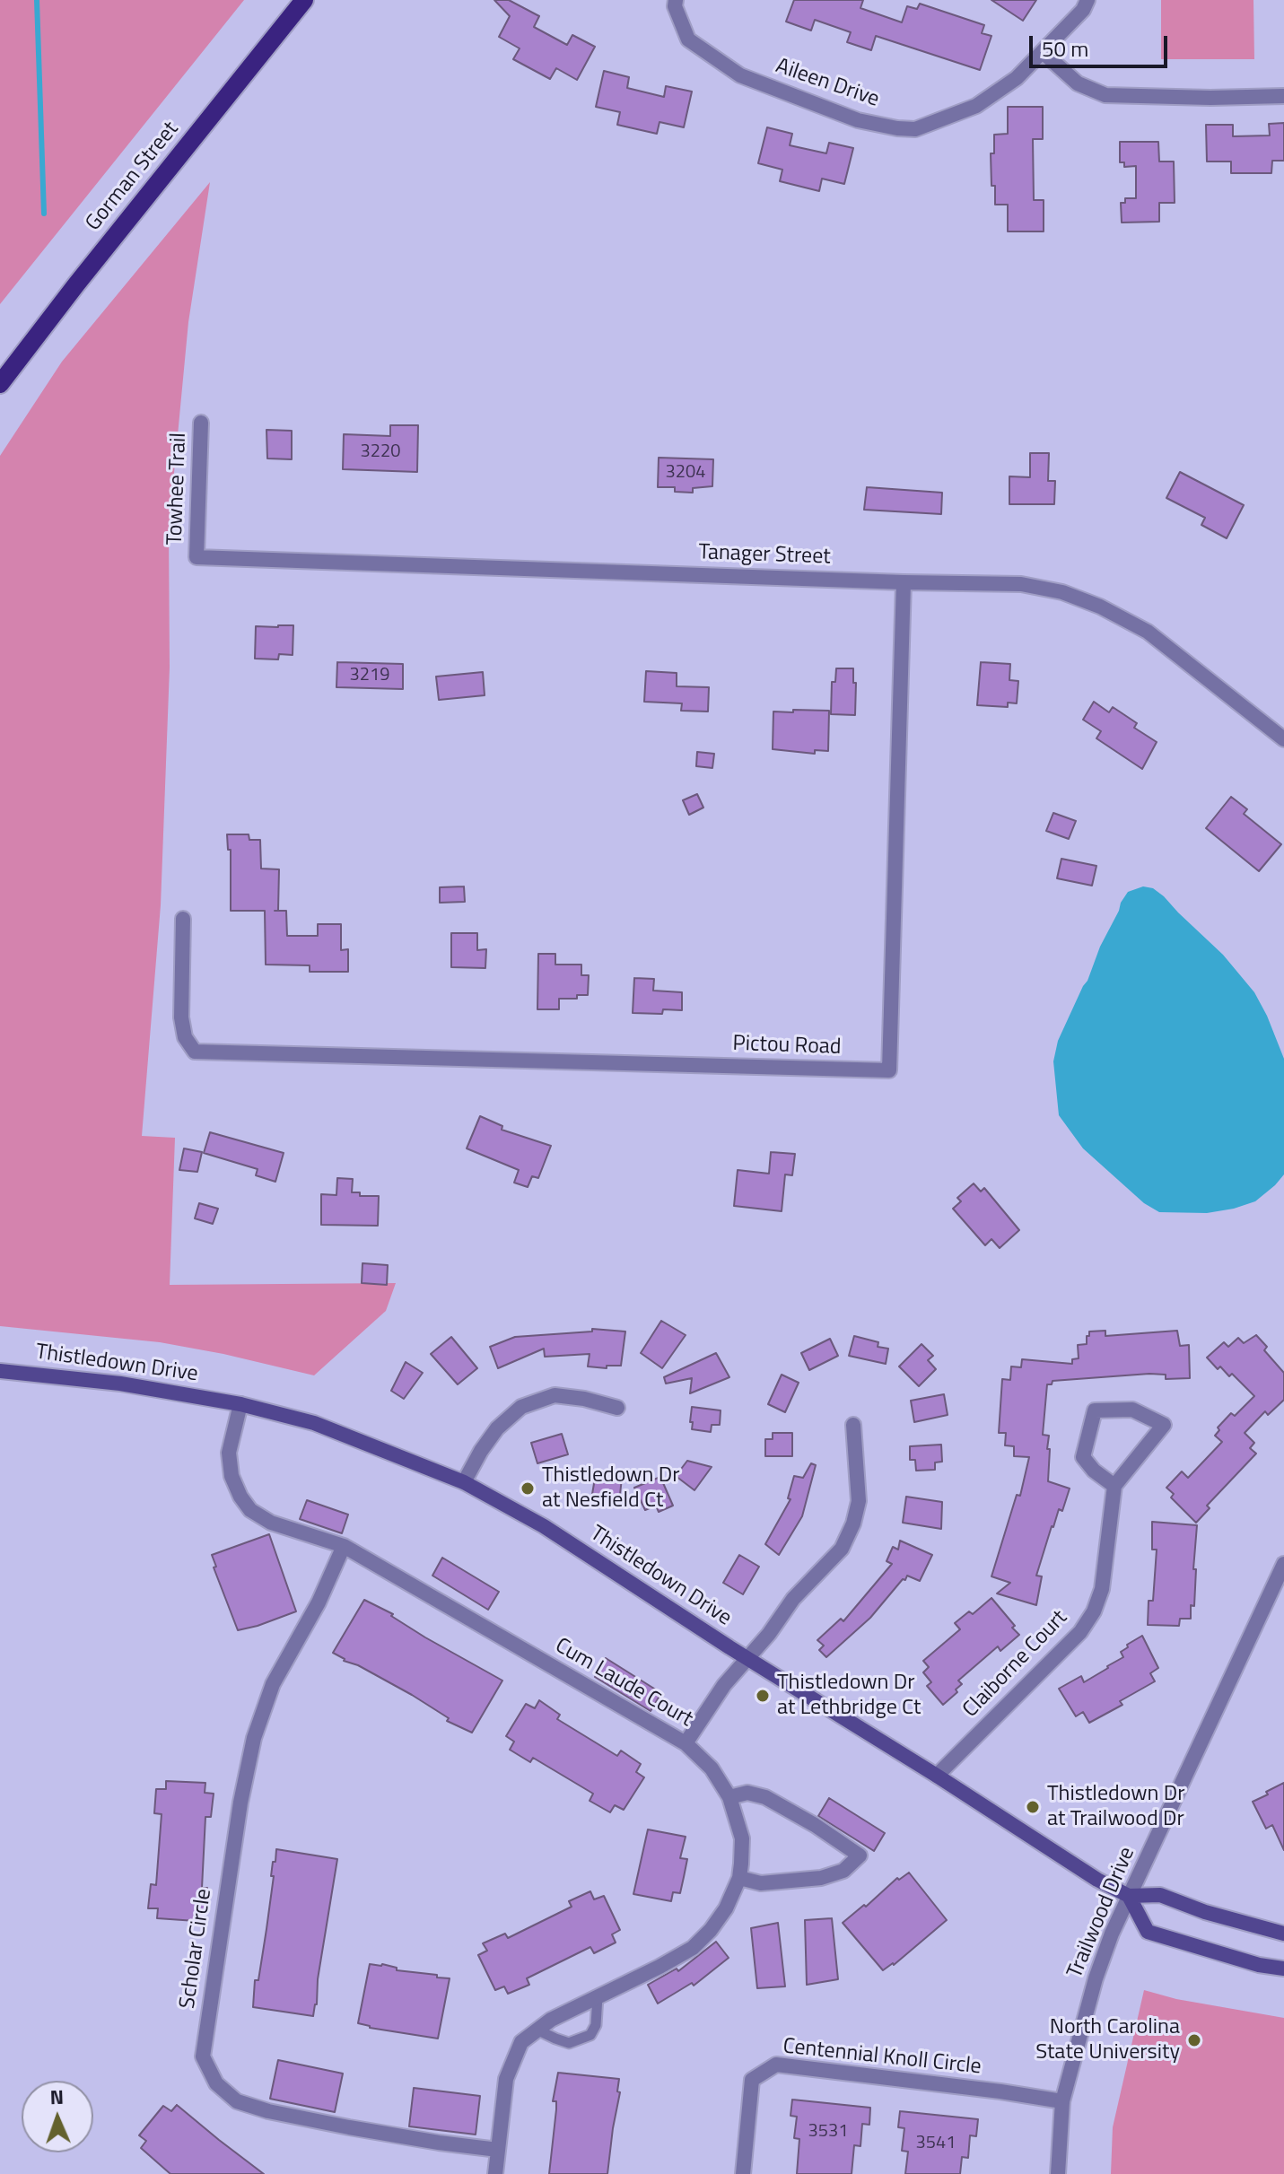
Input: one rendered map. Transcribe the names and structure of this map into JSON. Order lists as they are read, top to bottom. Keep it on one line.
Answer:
{"streets":{"main road":["Gorman Street","Thistledown Drive"],"street":["Aileen Drive","Towhee Trail","Tanager Street","Pictou Road","Claiborne Court","Cum Laude Court","Trailwood Drive","Scholar Circle","Centennial Knoll Circle"]},"crossings":[["Towhee Trail","Tanager Street"],["Tanager Street","Pictou Road"],["Thistledown Drive","Claiborne Court"],["Thistledown Drive","Cum Laude Court"],["Thistledown Drive","Trailwood Drive"],["Cum Laude Court","Scholar Circle"],["Trailwood Drive","Centennial Knoll Circle"]],"places":["Thistledown Dr at Nesfield Ct","Thistledown Dr at Lethbridge Ct","Thistledown Dr at Trailwood Dr","North Carolina State University"],"house_numbers":["3220","3204","3219","3531","3541"],"scale_bar":"50 m","north":"top"}
